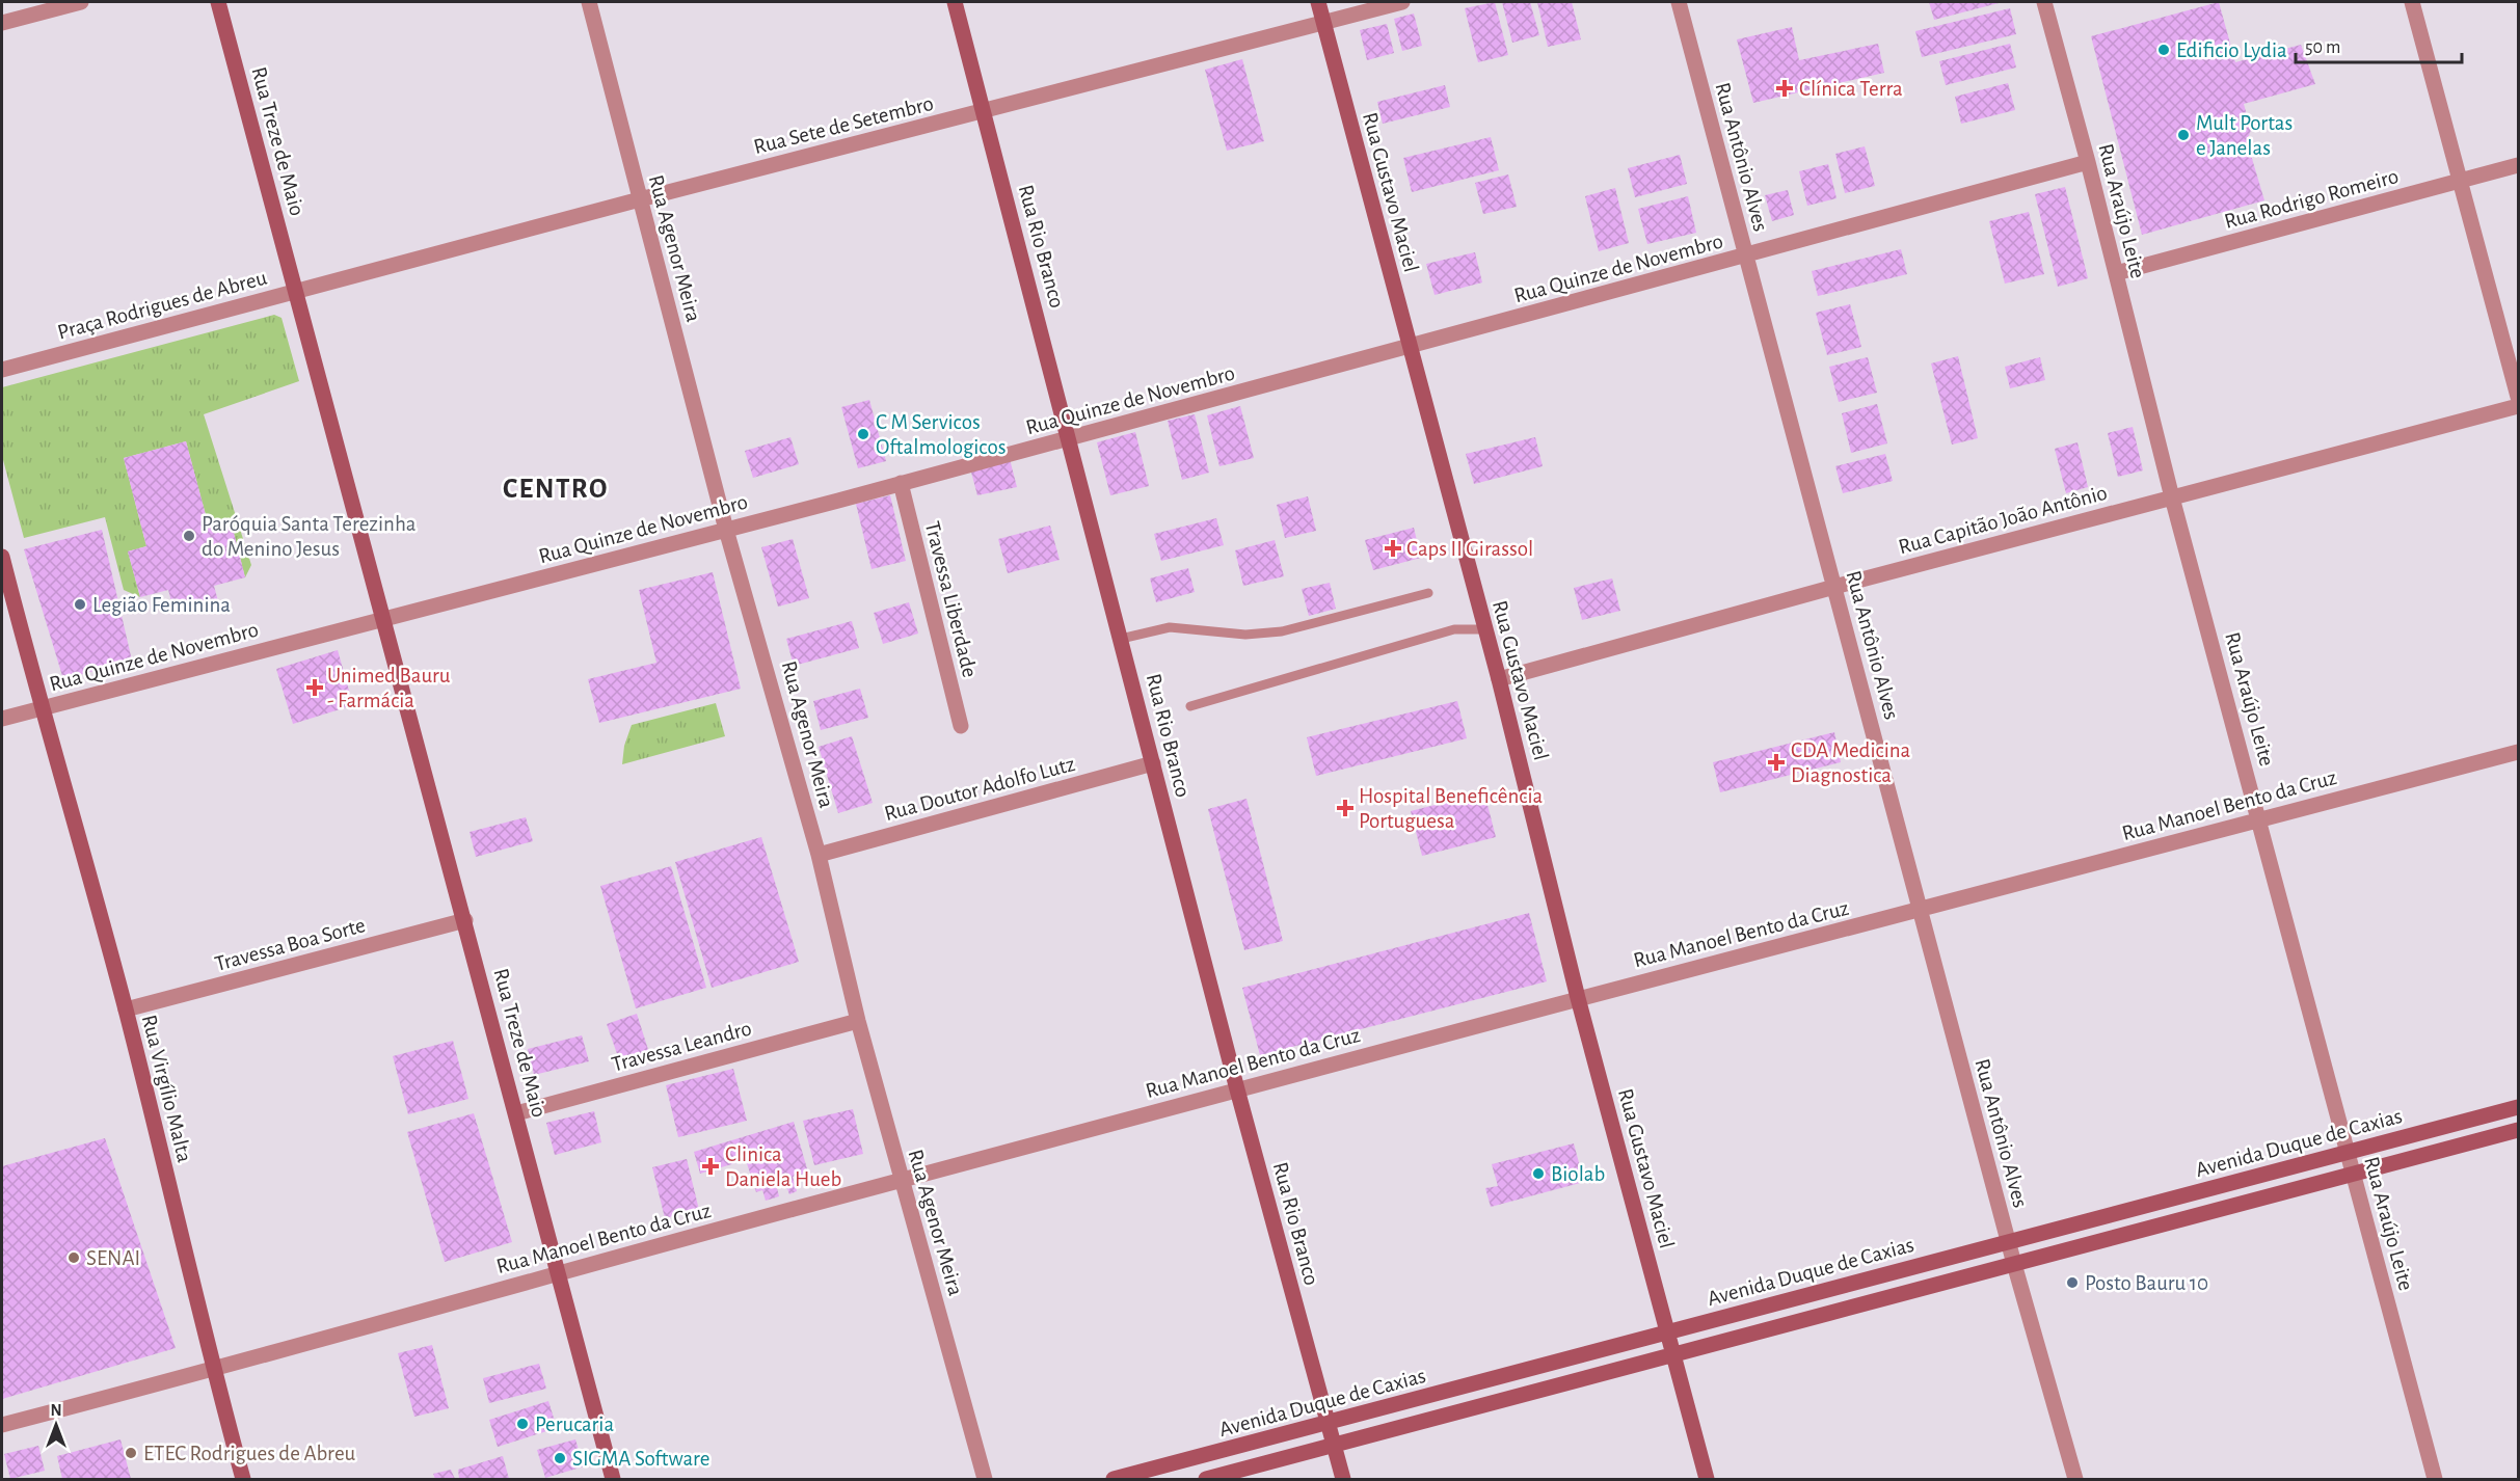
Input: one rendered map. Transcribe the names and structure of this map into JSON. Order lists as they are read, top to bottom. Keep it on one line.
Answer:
{"streets":{"street":["Rua Sete de Setembro","Rua Treze de Maio","Rua Antônio Alves","Rua Gustavo Maciel","Rua Rodrigo Romeiro","Rua Araújo Leite","Rua Rio Branco","Rua Agenor Meira","Rua Quinze de Novembro","Praça Rodrigues de Abreu","Rua Capitão João Antônio","Travessa Liberdade","Rua Doutor Adolfo Lutz","Rua Manoel Bento da Cruz","Travessa Boa Sorte","Travessa Leandro","Rua Virgílio Malta","Avenida Duque de Caxias"]},"crossings":[["Rua Sete de Setembro","Rua Treze de Maio"],["Rua Sete de Setembro","Rua Gustavo Maciel"],["Rua Sete de Setembro","Rua Rio Branco"],["Rua Sete de Setembro","Rua Agenor Meira"],["Rua Sete de Setembro","Praça Rodrigues de Abreu"],["Rua Treze de Maio","Rua Quinze de Novembro"],["Rua Treze de Maio","Praça Rodrigues de Abreu"],["Rua Treze de Maio","Rua Manoel Bento da Cruz"],["Rua Treze de Maio","Travessa Boa Sorte"],["Rua Treze de Maio","Travessa Leandro"],["Rua Antônio Alves","Rua Quinze de Novembro"],["Rua Antônio Alves","Rua Capitão João Antônio"],["Rua Antônio Alves","Rua Manoel Bento da Cruz"],["Rua Antônio Alves","Avenida Duque de Caxias"],["Rua Gustavo Maciel","Rua Quinze de Novembro"],["Rua Gustavo Maciel","Rua Capitão João Antônio"],["Rua Gustavo Maciel","Rua Manoel Bento da Cruz"],["Rua Gustavo Maciel","Avenida Duque de Caxias"],["Rua Rodrigo Romeiro","Rua Araújo Leite"],["Rua Araújo Leite","Rua Quinze de Novembro"],["Rua Araújo Leite","Rua Capitão João Antônio"],["Rua Araújo Leite","Rua Manoel Bento da Cruz"],["Rua Araújo Leite","Avenida Duque de Caxias"],["Rua Rio Branco","Rua Quinze de Novembro"],["Rua Rio Branco","Rua Doutor Adolfo Lutz"],["Rua Rio Branco","Rua Manoel Bento da Cruz"],["Rua Rio Branco","Avenida Duque de Caxias"],["Rua Agenor Meira","Rua Quinze de Novembro"],["Rua Agenor Meira","Rua Doutor Adolfo Lutz"],["Rua Agenor Meira","Rua Manoel Bento da Cruz"],["Rua Agenor Meira","Travessa Leandro"],["Rua Quinze de Novembro","Praça Rodrigues de Abreu"],["Rua Quinze de Novembro","Travessa Liberdade"],["Rua Quinze de Novembro","Rua Virgílio Malta"],["Rua Manoel Bento da Cruz","Rua Virgílio Malta"],["Travessa Boa Sorte","Rua Virgílio Malta"]],"districts":["CENTRO"],"places":{"other":["Edificio Lydia","Mult Portas e Janelas","C M Servicos Oftalmologicos","Paróquia Santa Terezinha do Menino Jesus","Legião Feminina","Biolab","SENAI","Posto Bauru 10","Perucaria","ETEC Rodrigues de Abreu","SIGMA Software"],"health":["Clínica Terra","Caps II Girassol","Unimed Bauru - Farmácia","CDA Medicina Diagnostica","Hospital Beneficência Portuguesa","Clinica Daniela Hueb"]},"scale_bar":"50 m","north":"top"}
